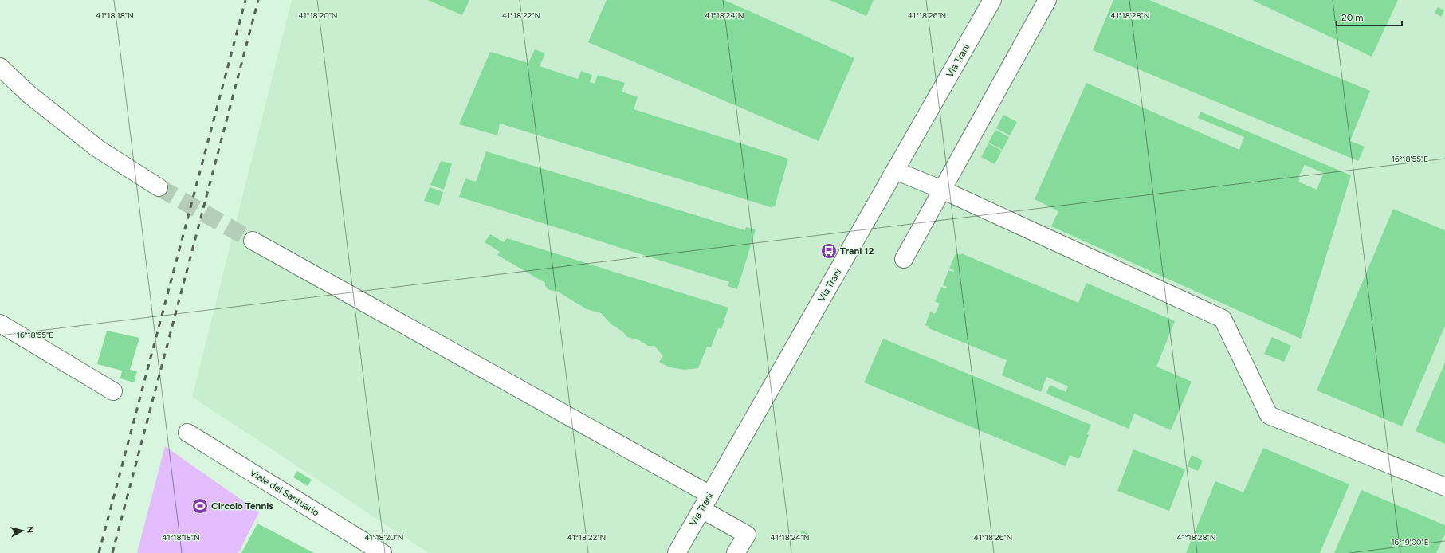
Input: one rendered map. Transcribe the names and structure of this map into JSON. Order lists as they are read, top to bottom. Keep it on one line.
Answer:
{"streets":{"street":["Via Trani","Viale del Santuario"]},"places":{"bus stop":["Trani 12"],"sports":["Circolo Tennis"]},"scale_bar":"20 m","north":"right","coordinates":["41°18'18\"N","41°18'20\"N","41°18'22\"N","41°18'24\"N","41°18'26\"N","41°18'28\"N","16°18'55\"E","16°19'00\"E"]}
